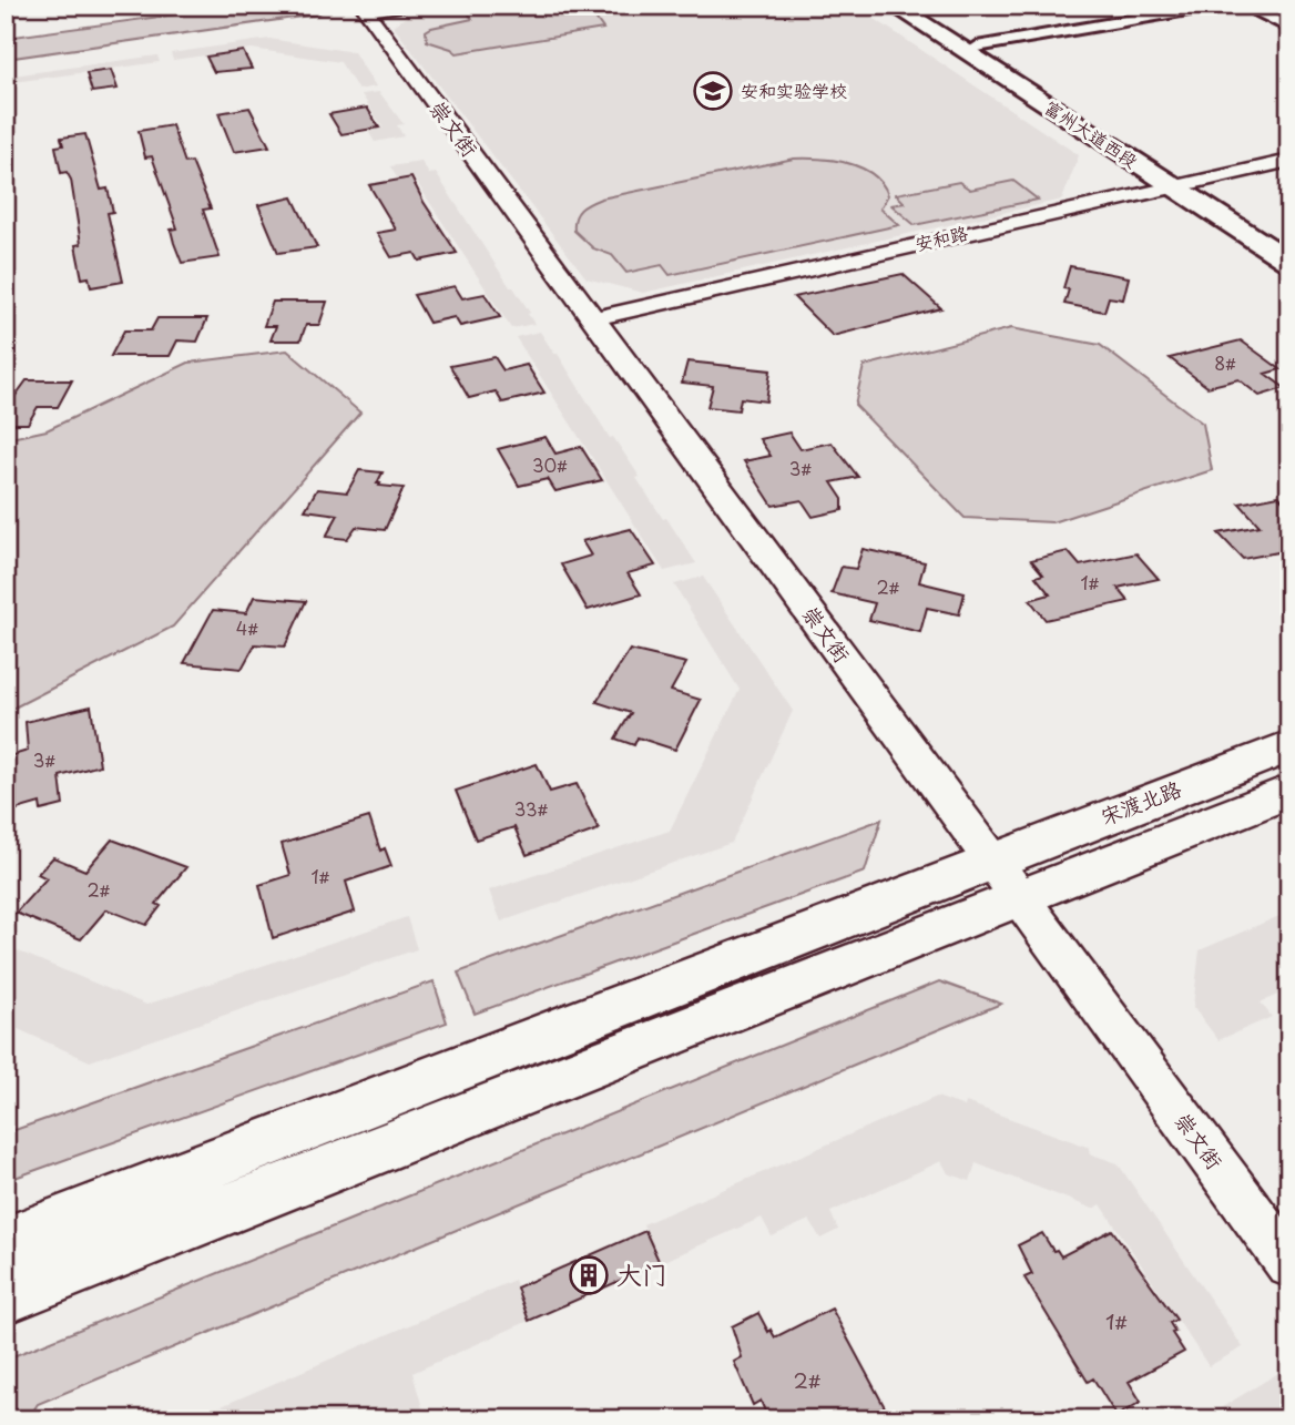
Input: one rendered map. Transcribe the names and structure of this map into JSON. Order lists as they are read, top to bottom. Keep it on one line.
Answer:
{"streets":{"main road":["富州大道西段","宋渡北路"],"street":["崇文街","安和路"]},"crossings":[["崇文街","安和路"],["崇文街","宋渡北路"],["富州大道西段","安和路"]],"places":{"school or university":["安和实验学校"],"building":["大门"]},"house_numbers":["8#","30#","3#","1#","2#","4#","3#","33#","1#","2#","1#","2#"]}
